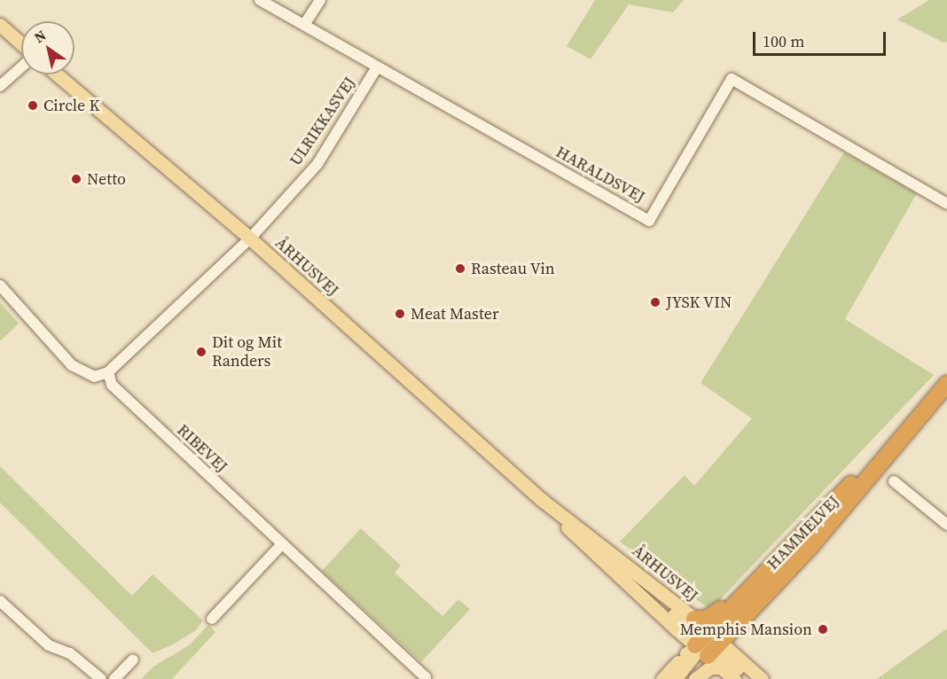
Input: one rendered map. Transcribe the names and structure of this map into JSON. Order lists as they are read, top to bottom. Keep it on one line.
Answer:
{"streets":{"highway":["HAMMELVEJ"],"main road":["ÅRHUSVEJ"],"street":["ULRIKKASVEJ","HARALDSVEJ","RIBEVEJ"]},"crossings":[["ULRIKKASVEJ","HARALDSVEJ"],["ULRIKKASVEJ","ÅRHUSVEJ"],["ÅRHUSVEJ","HAMMELVEJ"]],"places":["Circle K","Netto","Rasteau Vin","JYSK VIN","Meat Master","Dit og Mit Randers","Memphis Mansion"],"scale_bar":"100 m","north":"top left"}
